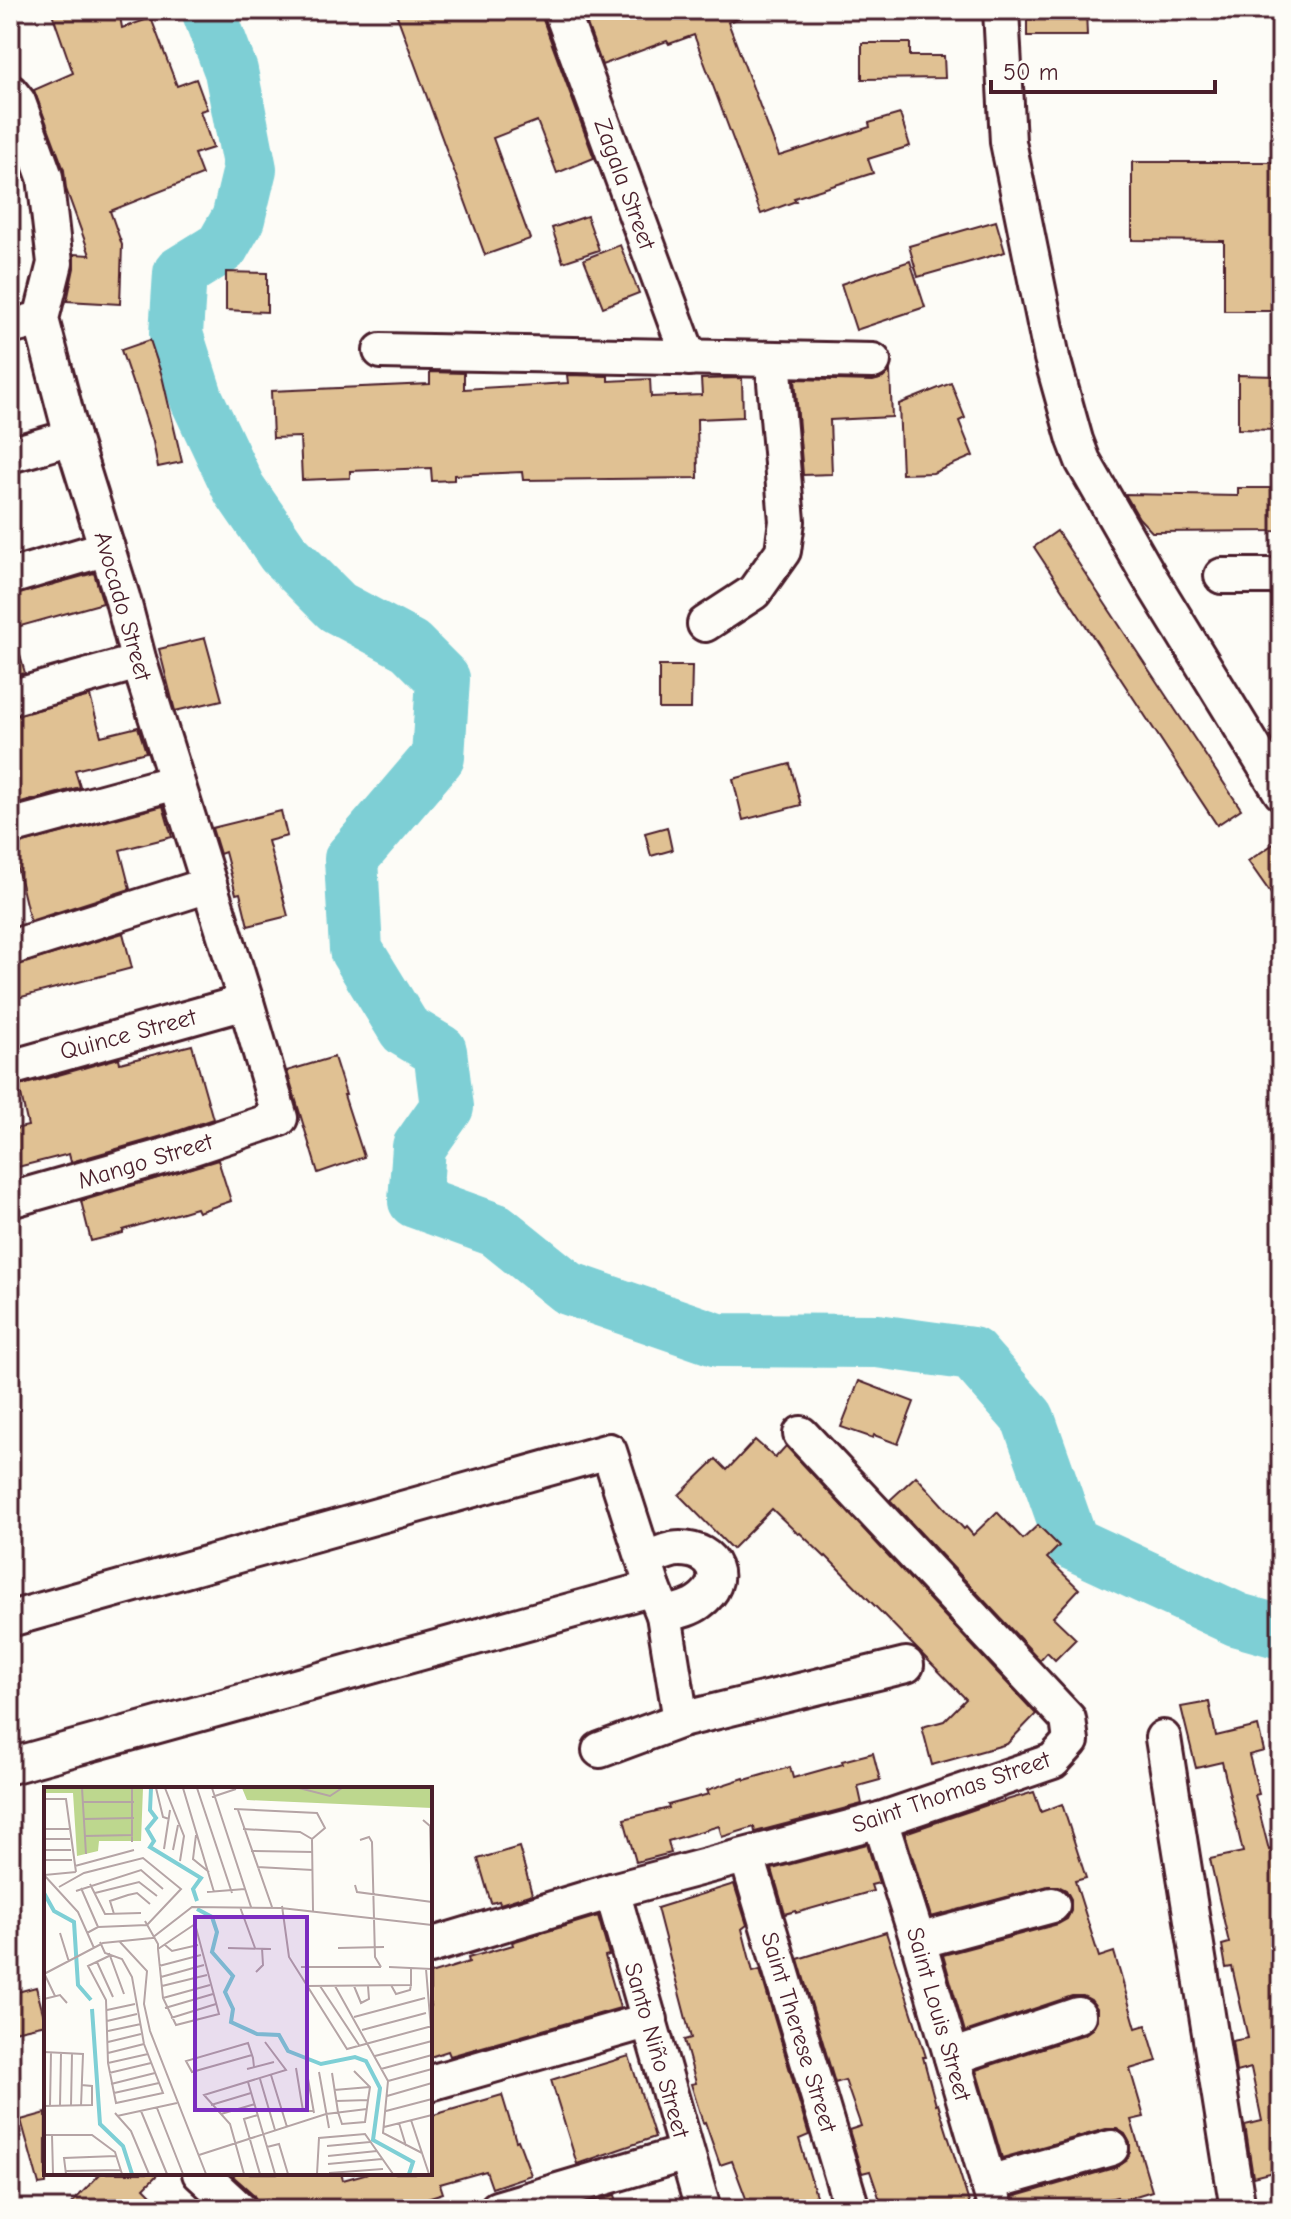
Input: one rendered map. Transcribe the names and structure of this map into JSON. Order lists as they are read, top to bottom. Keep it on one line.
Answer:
{"streets":{"street":["Zagala Street","Avocado Street","Quince Street","Mango Street","Saint Thomas Street","Saint Louis Street","Saint Therese Street","Santo Niño Street"]},"crossings":[["Avocado Street","Quince Street"],["Avocado Street","Mango Street"],["Saint Thomas Street","Saint Louis Street"],["Saint Thomas Street","Saint Therese Street"],["Saint Thomas Street","Santo Niño Street"]],"scale_bar":"50 m"}
